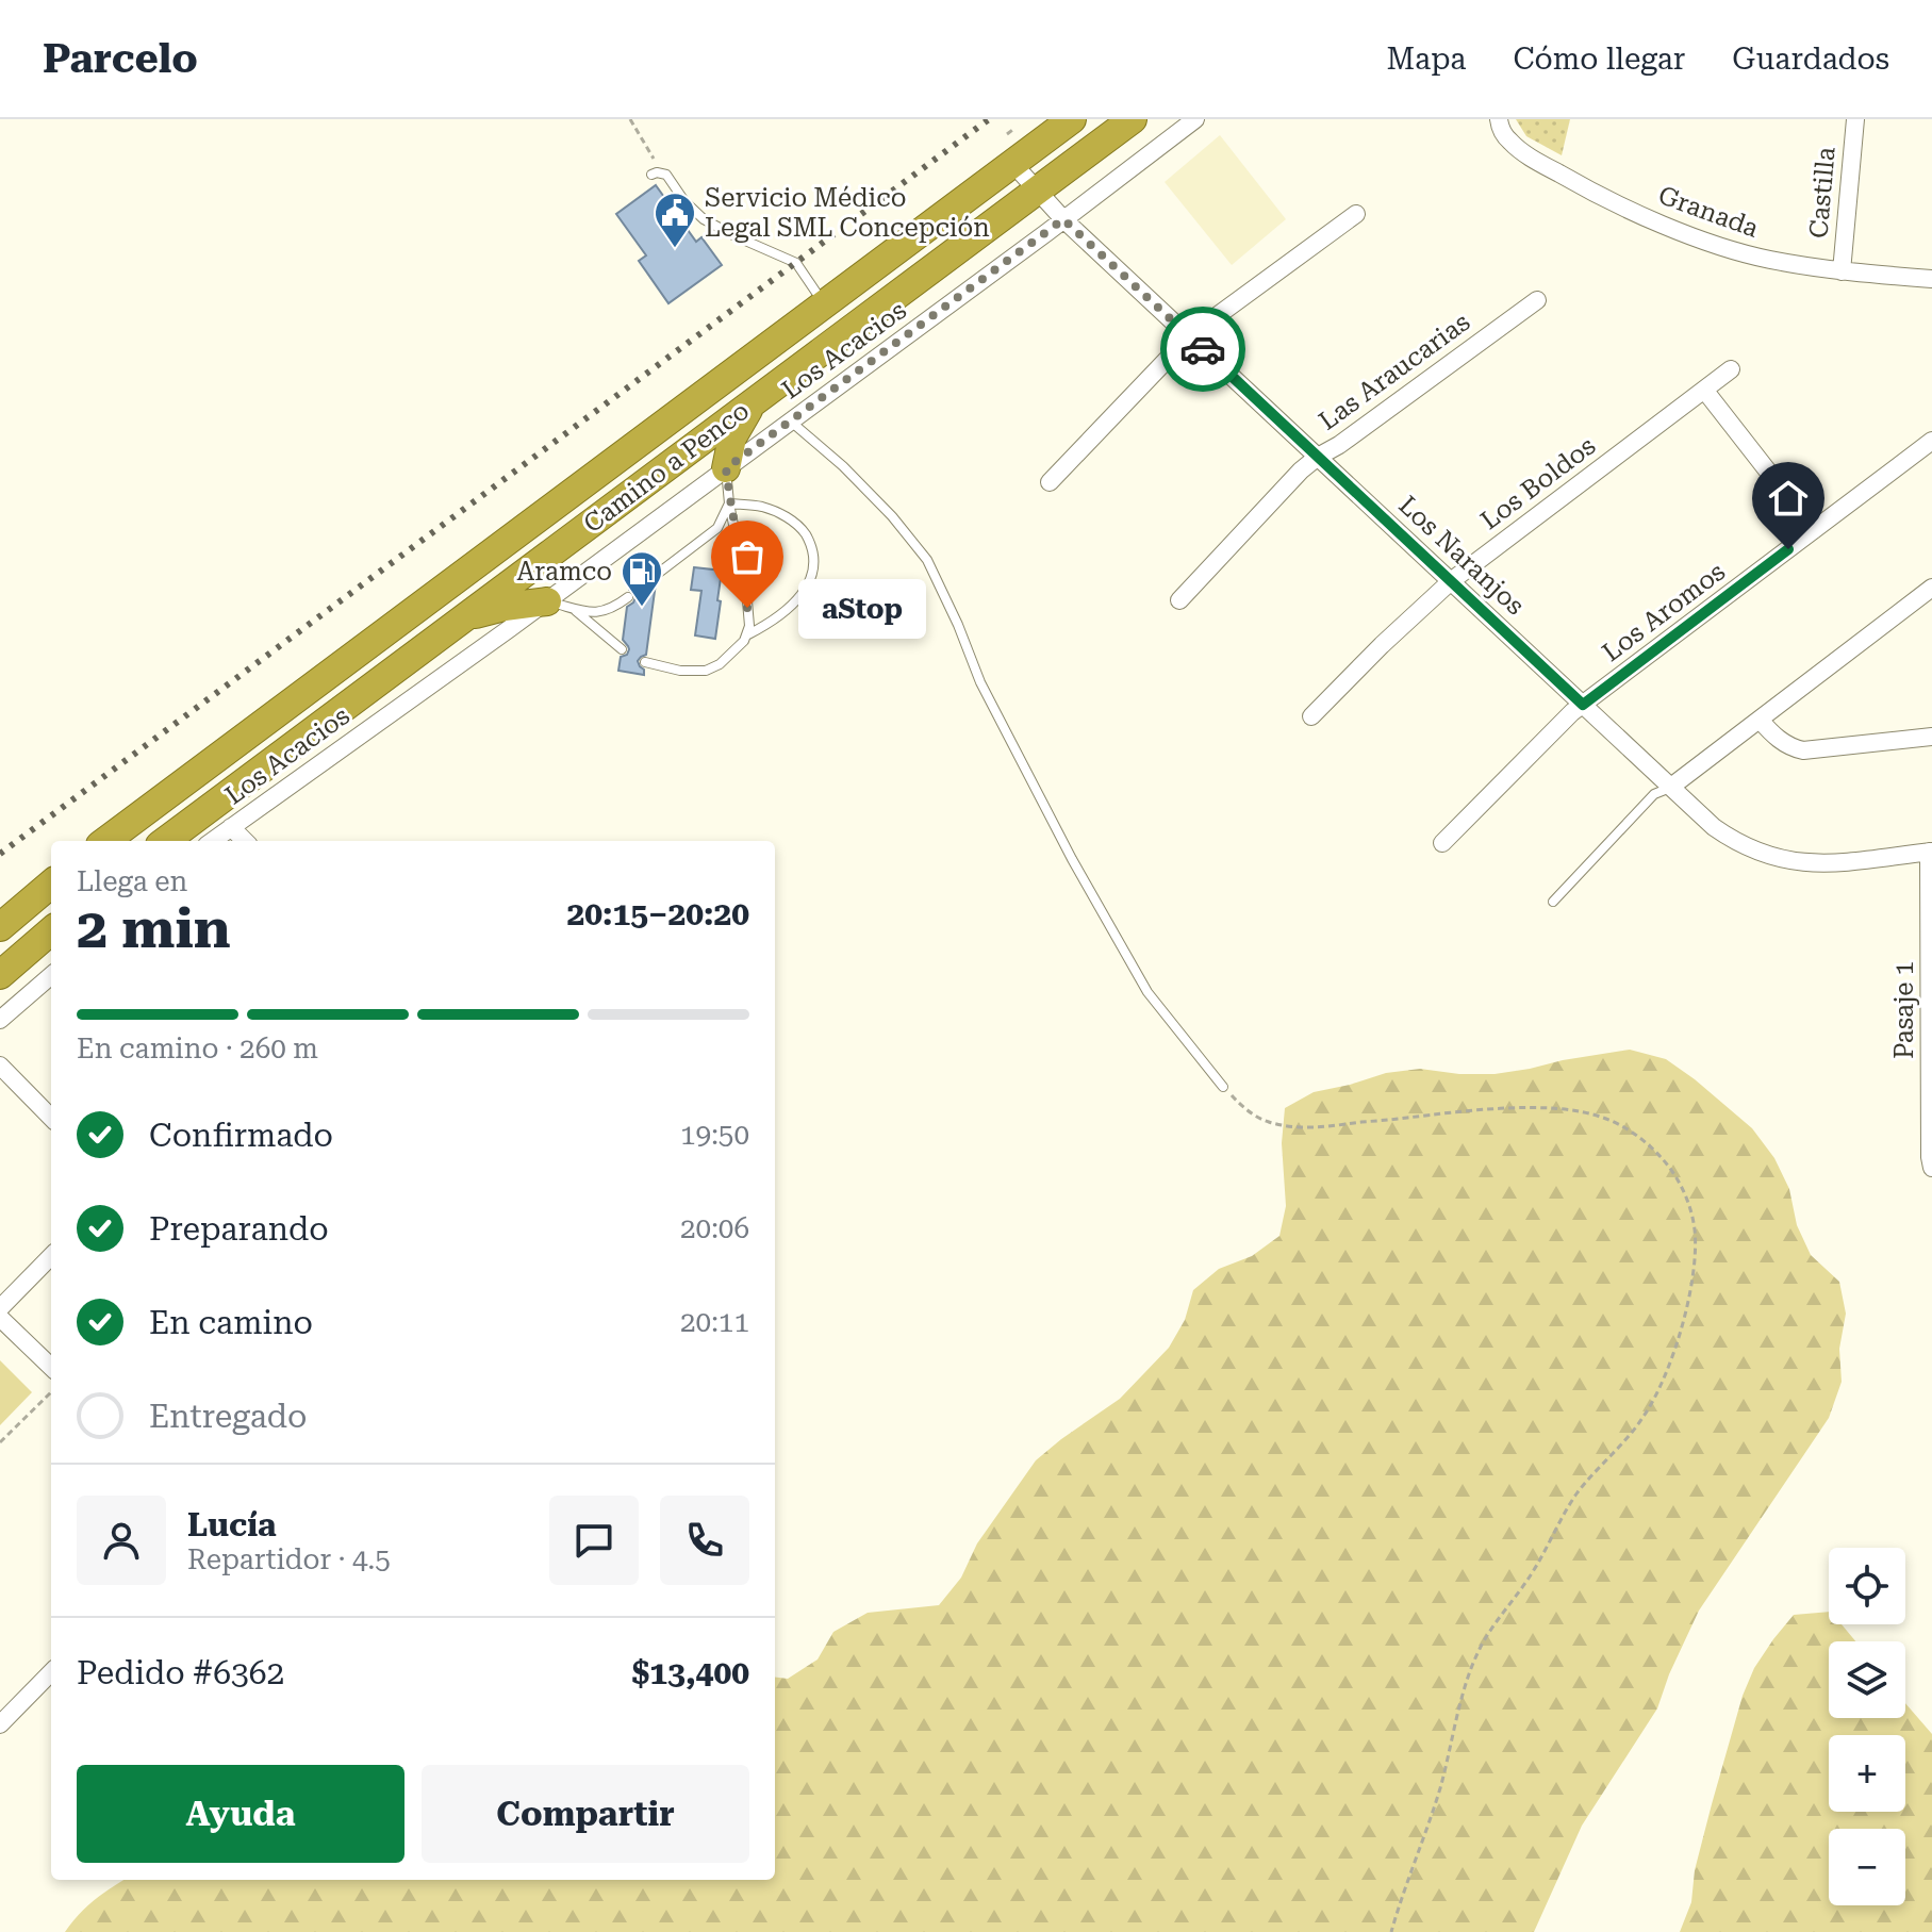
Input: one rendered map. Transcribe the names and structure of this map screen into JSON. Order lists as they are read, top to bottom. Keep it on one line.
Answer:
{"streets":{"highway":["Camino a Penco"],"street":["Castilla","Granada","Los Acacios","Las Araucarias","Los Boldos","Los Naranjos","Los Aromos","Pasaje 1"]},"crossings":[["Castilla","Granada"],["Los Acacios","Los Naranjos"],["Las Araucarias","Los Naranjos"],["Camino a Penco","Los Naranjos"],["Los Boldos","Los Naranjos"],["Los Naranjos","Los Aromos"],["Los Naranjos","Pasaje 1"]],"places":{"public building":["Servicio Médico Legal SML Concepción"],"fuel station":["Aramco"],"other":["aStop"]},"page":{"header":"Parcelo","nav":["Mapa","Cómo llegar","Guardados"],"bubble":"aStop","heading":["2 min","Llega en","20:15–20:20"],"panel":["Lucía","Repartidor · 4.5","Pedido #6362","$13,400"],"bar":"En camino · 260 m","list":[["Confirmado","19:50"],["Preparando","20:06"],["En camino","20:11"],"Entregado"],"map_buttons":["+","−"],"buttons":["Ayuda","Compartir"]}}
